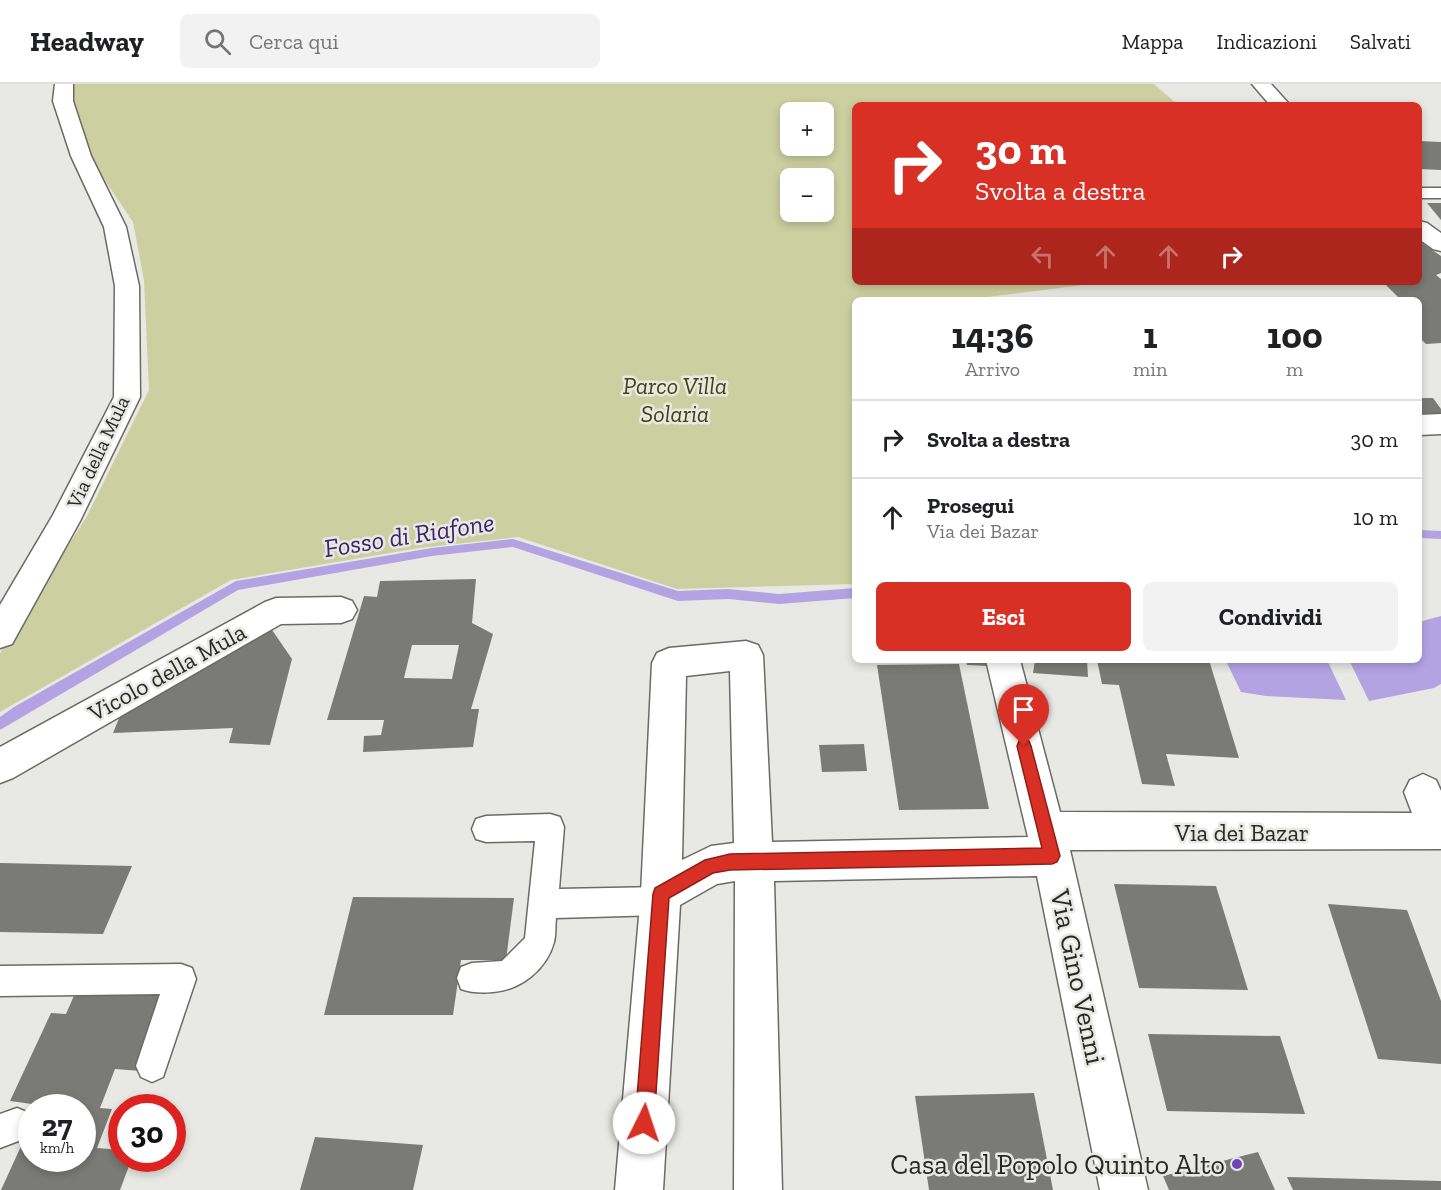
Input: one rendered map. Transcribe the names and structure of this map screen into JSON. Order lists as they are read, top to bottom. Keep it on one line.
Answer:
{"streets":{"street":["Via della Mula","Vicolo della Mula","Via dei Bazar","Via Gino Venni"]},"crossings":[["Via dei Bazar","Via Gino Venni"]],"water":["Fosso di Riafone"],"parks":["Parco Villa Solaria"],"places":["Casa del Popolo Quinto Alto"],"page":{"header":"Headway","search":"Cerca qui","nav":["Mappa","Indicazioni","Salvati"],"map_buttons":["+","−"],"turn":["30 m","Svolta a destra"],"eta":["14:36","Arrivo","1","min","100","m"],"list":[{"name":"Svolta a destra","value":"30 m"},{"name":"Prosegui","note":"Via dei Bazar","value":"10 m"}],"buttons":["Esci","Condividi"],"speed":"27 km/h","limit":"30"}}
